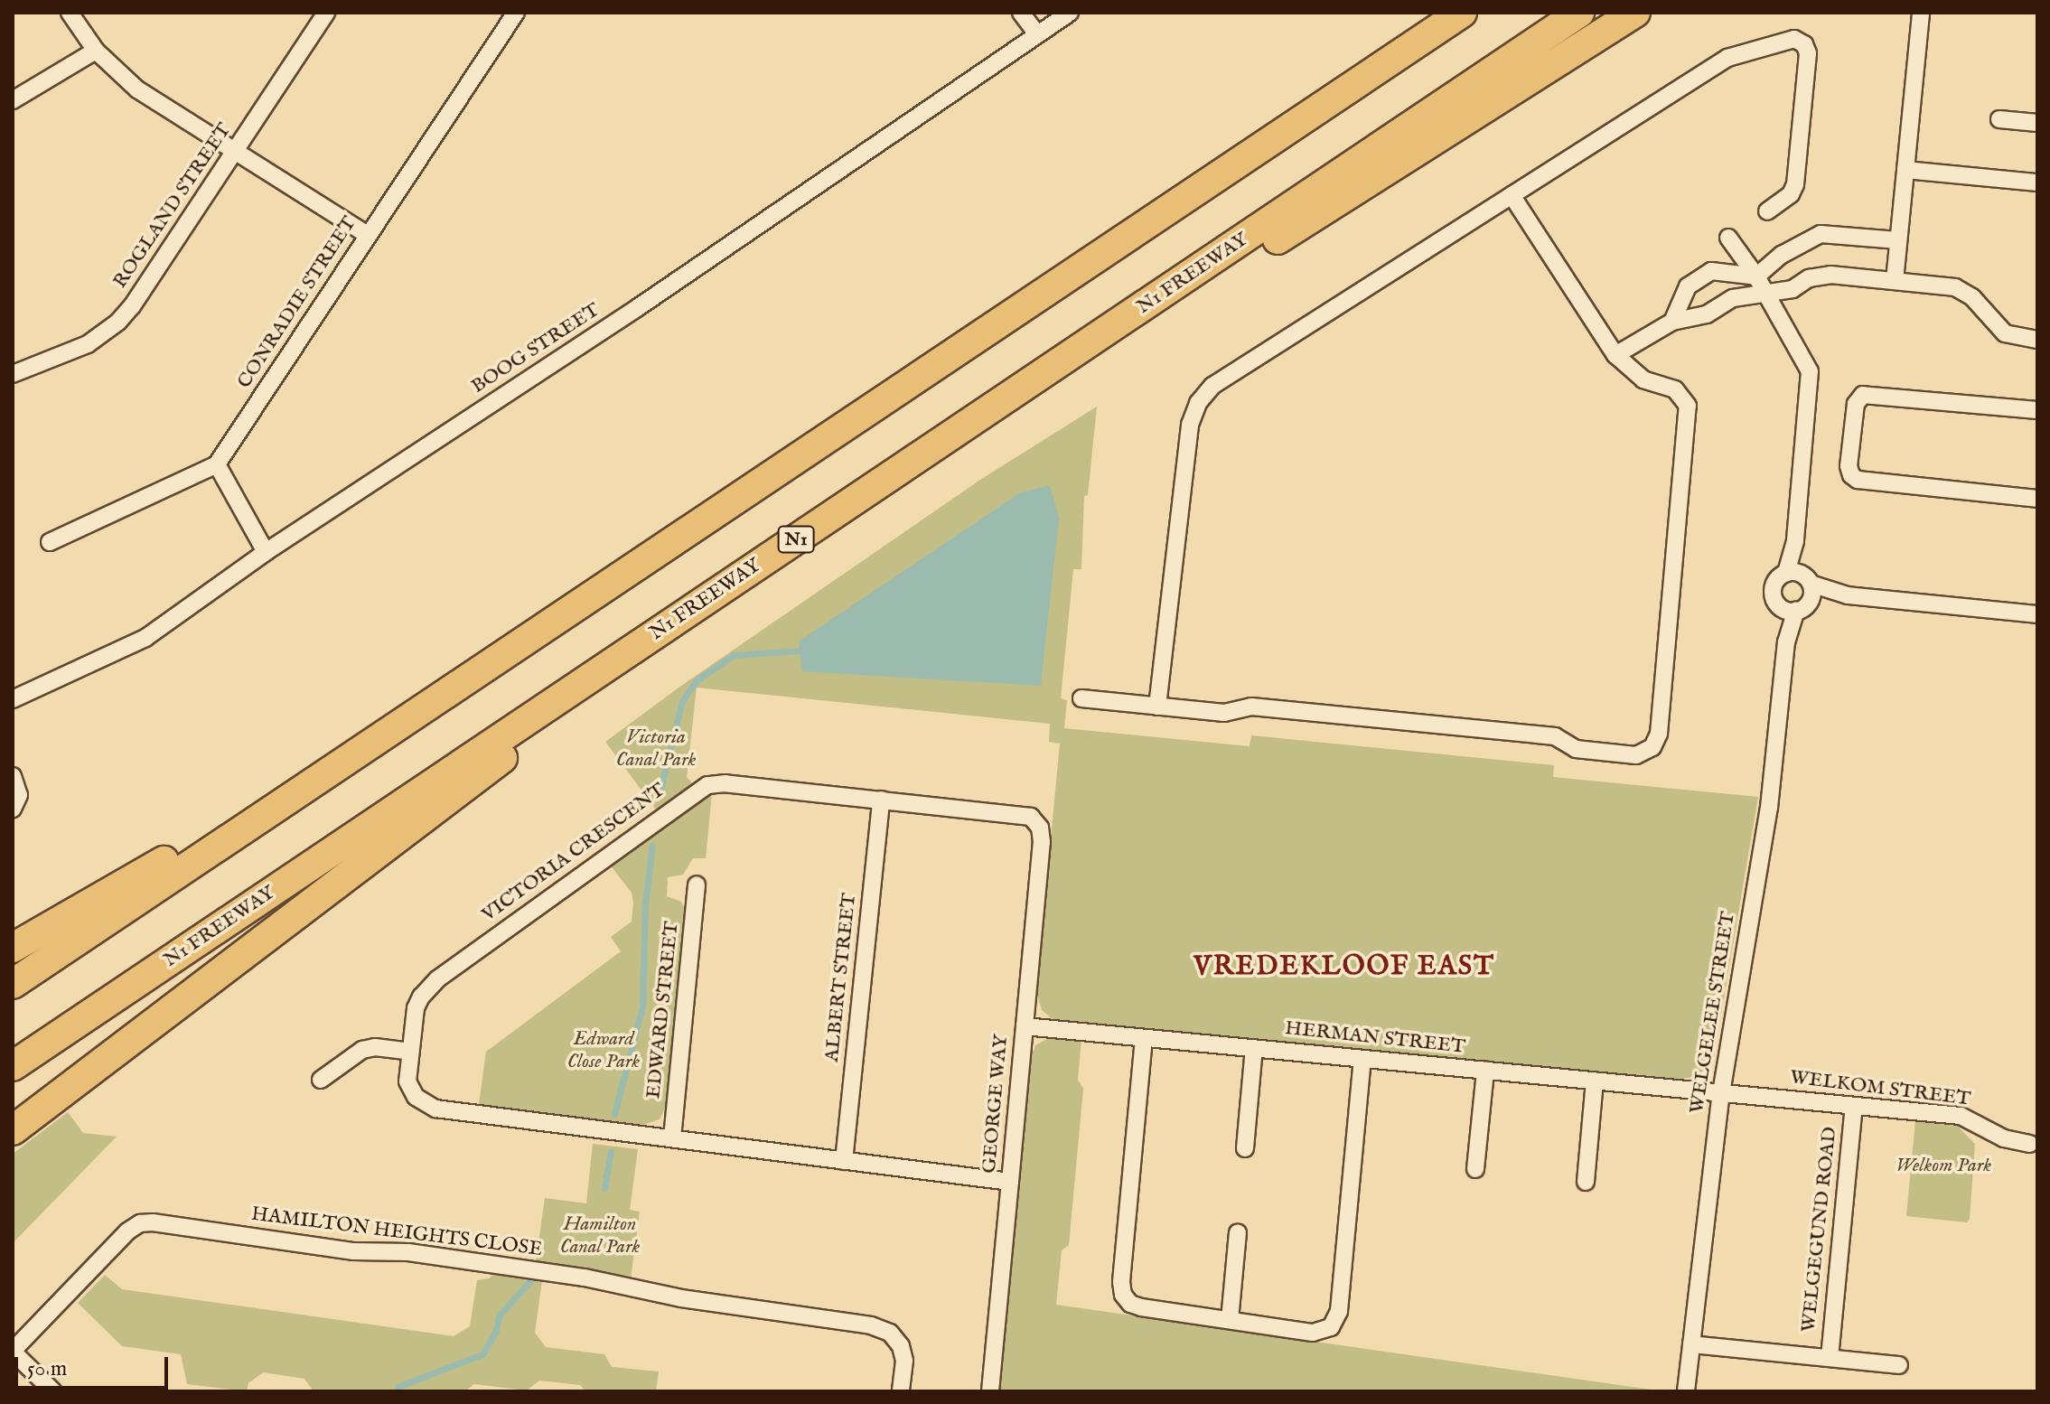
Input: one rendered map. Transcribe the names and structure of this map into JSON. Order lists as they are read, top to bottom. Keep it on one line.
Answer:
{"streets":{"highway":["N1 FREEWAY","N1"],"street":["ROGLAND STREET","CONRADIE STREET","BOOG STREET","VICTORIA CRESCENT","ALBERT STREET","EDWARD STREET","WELGELEE STREET","HERMAN STREET","WELKOM STREET","GEORGE WAY","WELGEGUND ROAD","HAMILTON HEIGHTS CLOSE"]},"crossings":[["VICTORIA CRESCENT","ALBERT STREET"],["VICTORIA CRESCENT","EDWARD STREET"],["VICTORIA CRESCENT","GEORGE WAY"],["WELGELEE STREET","HERMAN STREET"],["WELGELEE STREET","WELKOM STREET"],["WELGELEE STREET","WELGEGUND ROAD"],["HERMAN STREET","WELKOM STREET"],["HERMAN STREET","GEORGE WAY"],["WELKOM STREET","WELGEGUND ROAD"]],"districts":["VREDEKLOOF EAST"],"parks":["Victoria Canal Park","Edward Close Park","Welkom Park","Hamilton Canal Park"],"scale_bar":"50 m"}
